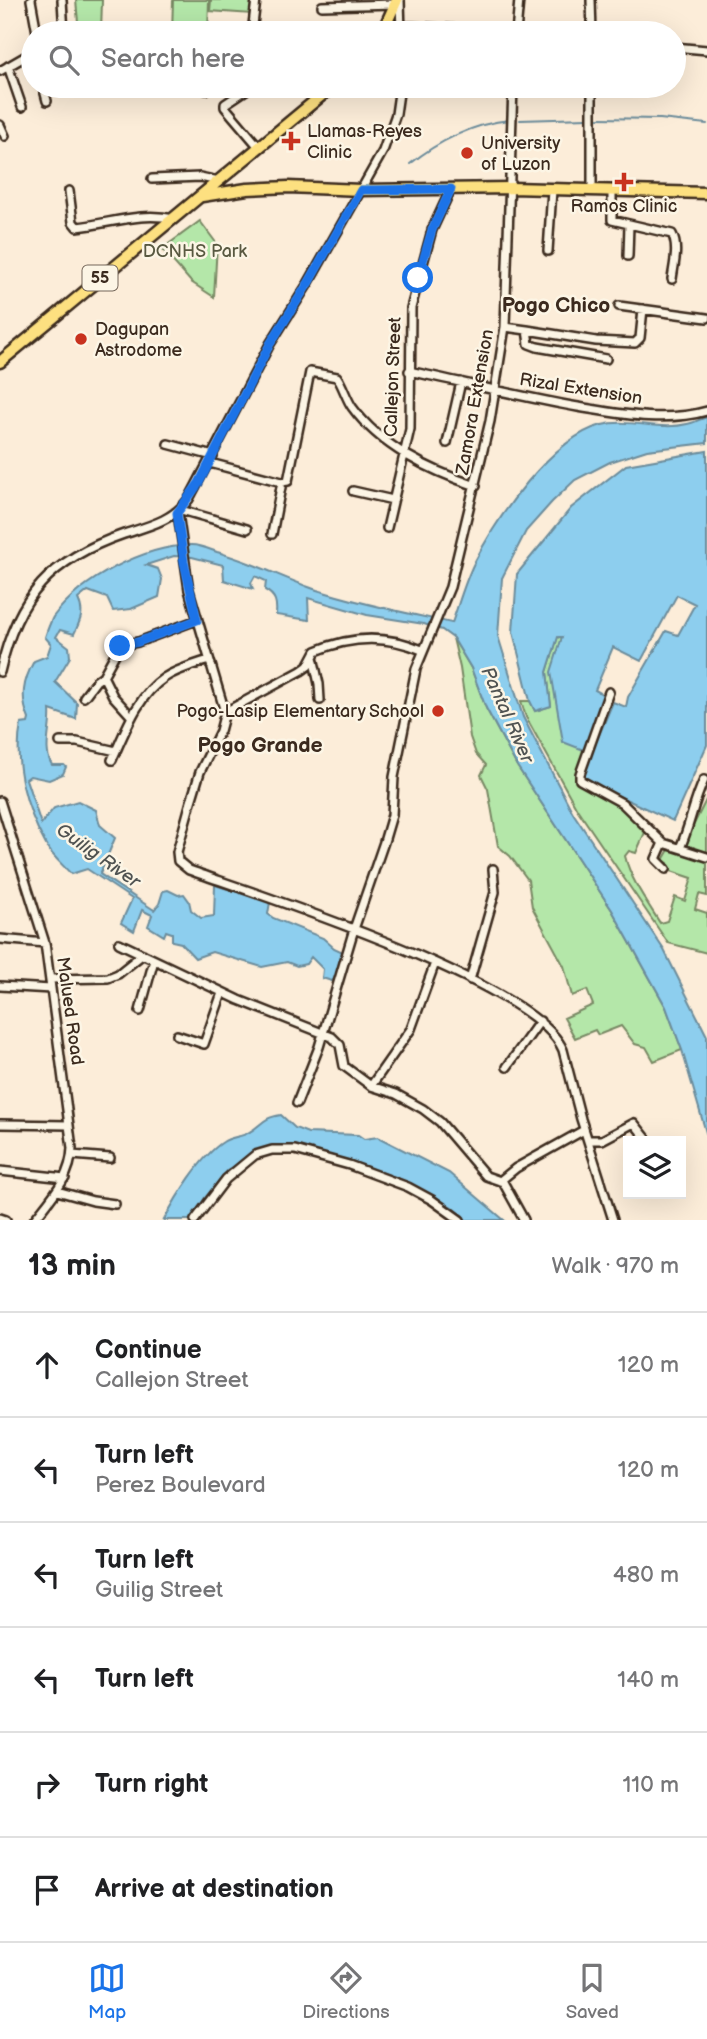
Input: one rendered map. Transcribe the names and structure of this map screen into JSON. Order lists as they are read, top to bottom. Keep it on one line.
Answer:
{"streets":{"main road":["55"],"street":["Callejon Street","Rizal Extension","Zamora Extension","Malued Road"]},"crossings":[["Callejon Street","Rizal Extension"],["Rizal Extension","Zamora Extension"]],"districts":["Pogo Chico","Pogo Grande"],"water":["Pantal River","Guilig River"],"parks":["DCNHS Park"],"places":{"health":["Llamas-Reyes Clinic","Ramos Clinic"],"other":["University of Luzon","Dagupan Astrodome","Pogo-Lasip Elementary School"]},"page":{"search":"Search here","heading":["13 min","Walk · 970 m"],"list":[["Continue","Callejon Street","120 m"],["Turn left","Perez Boulevard","120 m"],["Turn left","Guilig Street","480 m"],["Turn left","140 m"],["Turn right","110 m"],"Arrive at destination"],"nav":["Map","Directions","Saved"]}}
